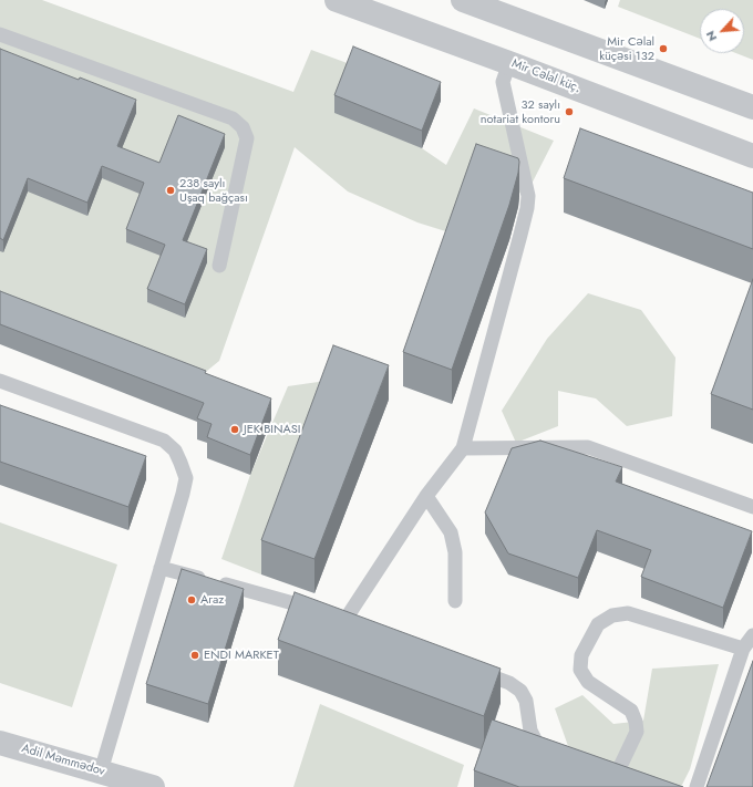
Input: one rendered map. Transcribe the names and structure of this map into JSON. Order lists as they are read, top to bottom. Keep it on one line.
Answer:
{"streets":{"street":["Mir Cəlal küç.","Adil Məmmədov"]},"places":["Mir Cəlal küçəsi 132","32 saylı notariat kontoru","238 saylı Uşaq bağçası","JEK BINASI","Araz","ENDI MARKET"],"north":"bottom left"}
